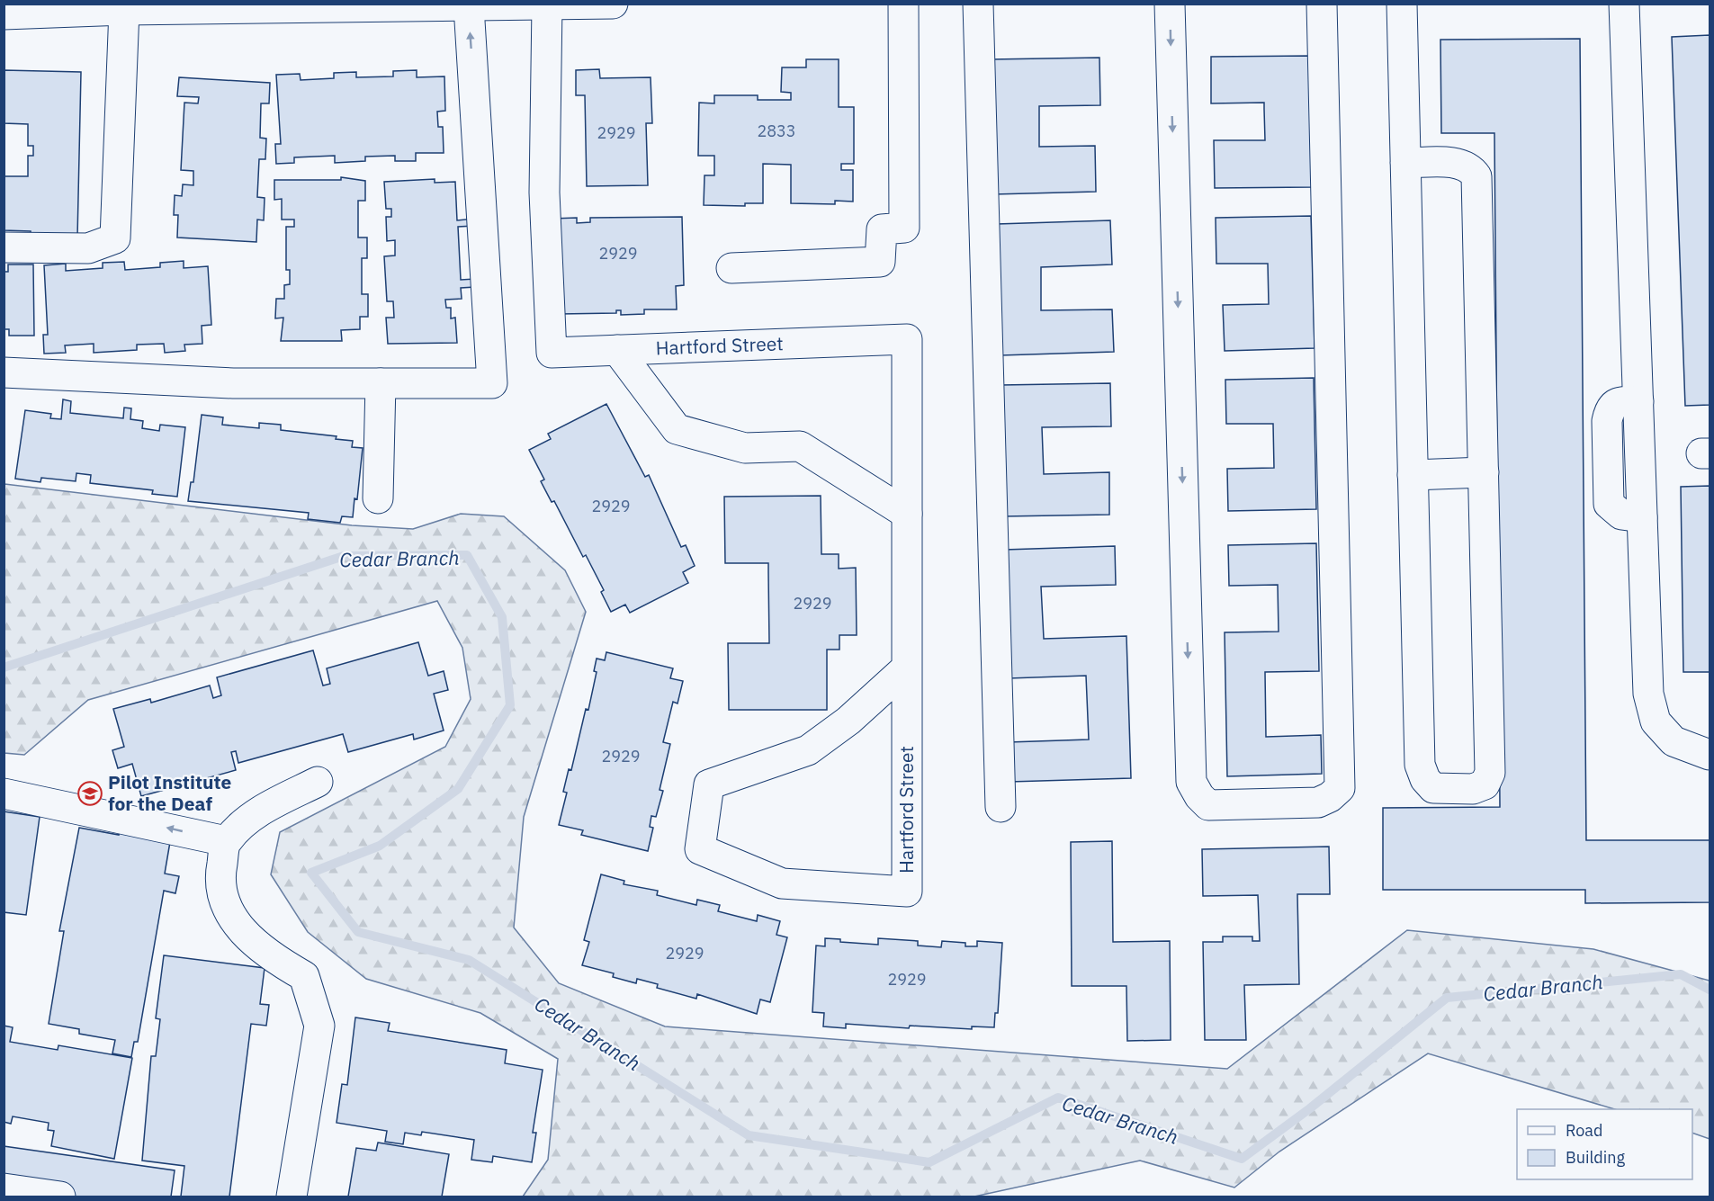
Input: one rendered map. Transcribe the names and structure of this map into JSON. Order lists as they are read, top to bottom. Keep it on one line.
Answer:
{"streets":{"street":["Hartford Street"]},"water":["Cedar Branch"],"places":{"school or university":["Pilot Institute for the Deaf"]},"house_numbers":["2833","2929","2929","2929","2929","2929","2929","2929"],"legend":["Road","Building"]}
